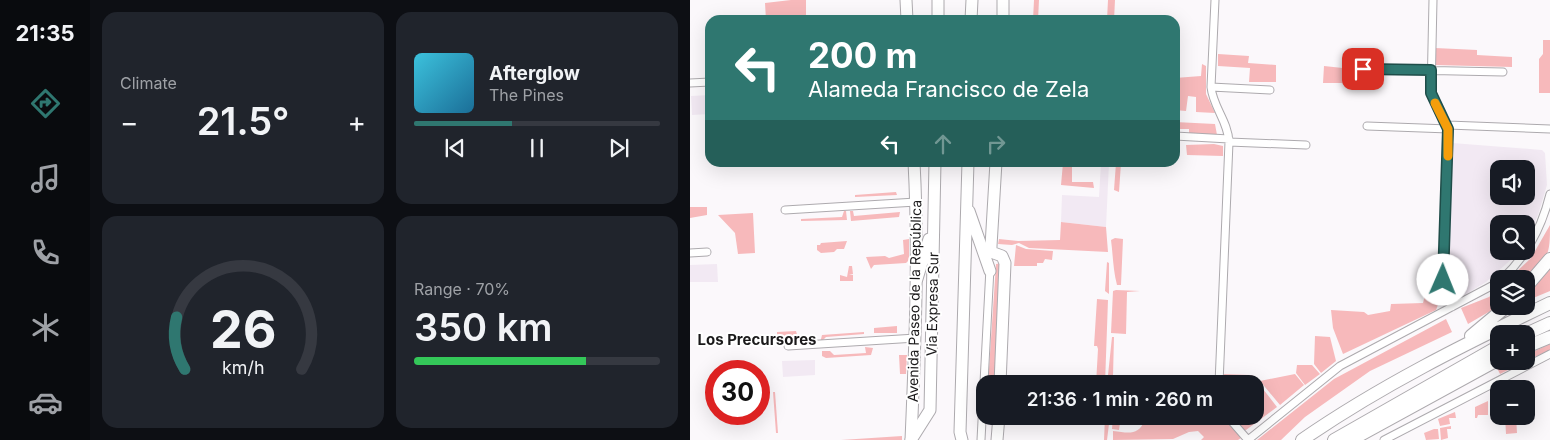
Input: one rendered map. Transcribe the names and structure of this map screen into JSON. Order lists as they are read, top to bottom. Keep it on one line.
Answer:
{"streets":{"main road":["Avenida Paseo de la República","Via Expresa Sur"]},"crossings":[["Avenida Paseo de la República","Via Expresa Sur"]],"districts":["Los Precursores"],"page":{"tabs":"21:35","tile":["Climate",["Range · 70%","350 km"]],"turn":["200 m","Alameda Francisco de Zela"],"song":["Afterglow","The Pines"],"heat":["−","21.5°","+"],"map_buttons":["+","−"],"limit":"30","trip":"21:36 · 1 min · 260 m","gauge":["26","km/h"]}}
